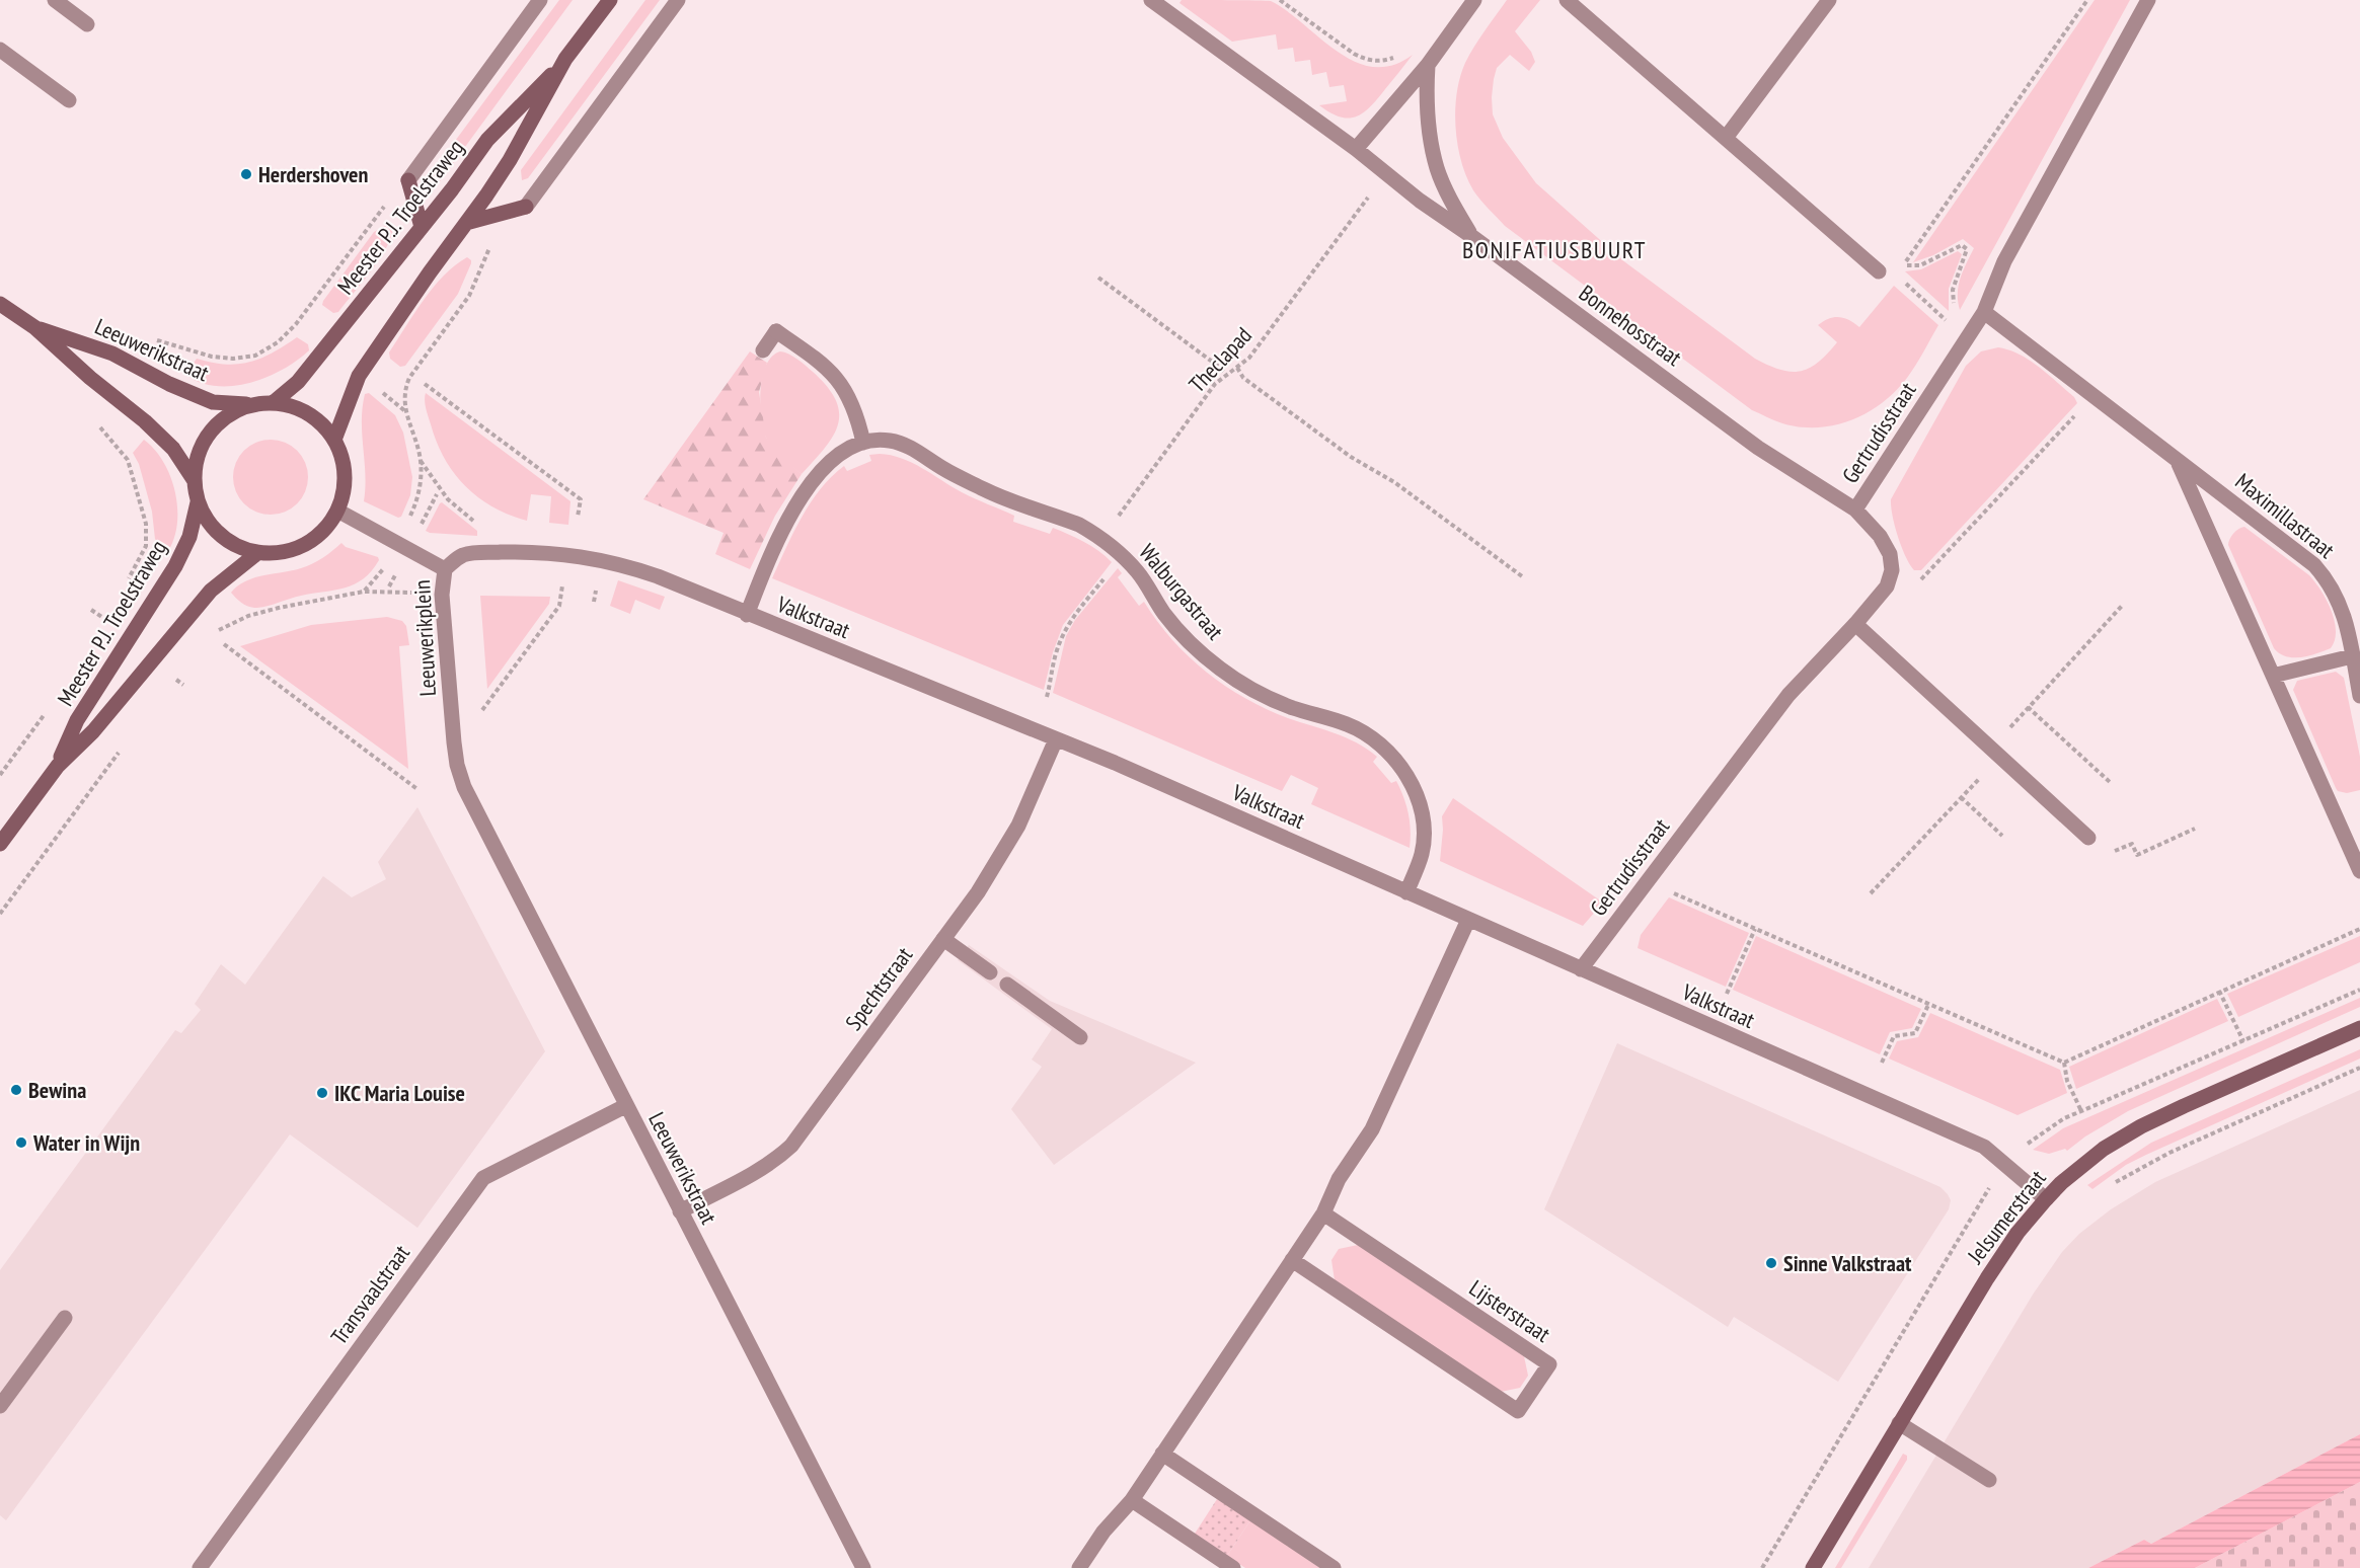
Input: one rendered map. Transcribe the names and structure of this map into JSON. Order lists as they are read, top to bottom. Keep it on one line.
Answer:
{"streets":{"main road":["Meester P.J. Troelstraweg","Leeuwerikstraat","Jelsumerstraat"],"street":["Bonnehosstraat","Gertrudisstraat","Maximillastraat","Walburgastraat","Valkstraat","Leeuwerikplein","Spechtstraat","Transvaalstraat","Lijsterstraat"],"path":["Theclapad"]},"crossings":[["Meester P.J. Troelstraweg","Leeuwerikstraat"],["Meester P.J. Troelstraweg","Leeuwerikplein"],["Bonnehosstraat","Theclapad"],["Bonnehosstraat","Gertrudisstraat"],["Leeuwerikstraat","Leeuwerikplein"],["Leeuwerikstraat","Spechtstraat"],["Leeuwerikstraat","Transvaalstraat"],["Theclapad","Walburgastraat"],["Gertrudisstraat","Maximillastraat"],["Gertrudisstraat","Valkstraat"],["Walburgastraat","Valkstraat"],["Valkstraat","Leeuwerikplein"],["Valkstraat","Spechtstraat"],["Valkstraat","Jelsumerstraat"]],"districts":["BONIFATIUSBUURT"],"places":["Herdershoven","Bewina","IKC Maria Louise","Water in Wijn","Sinne Valkstraat"]}
